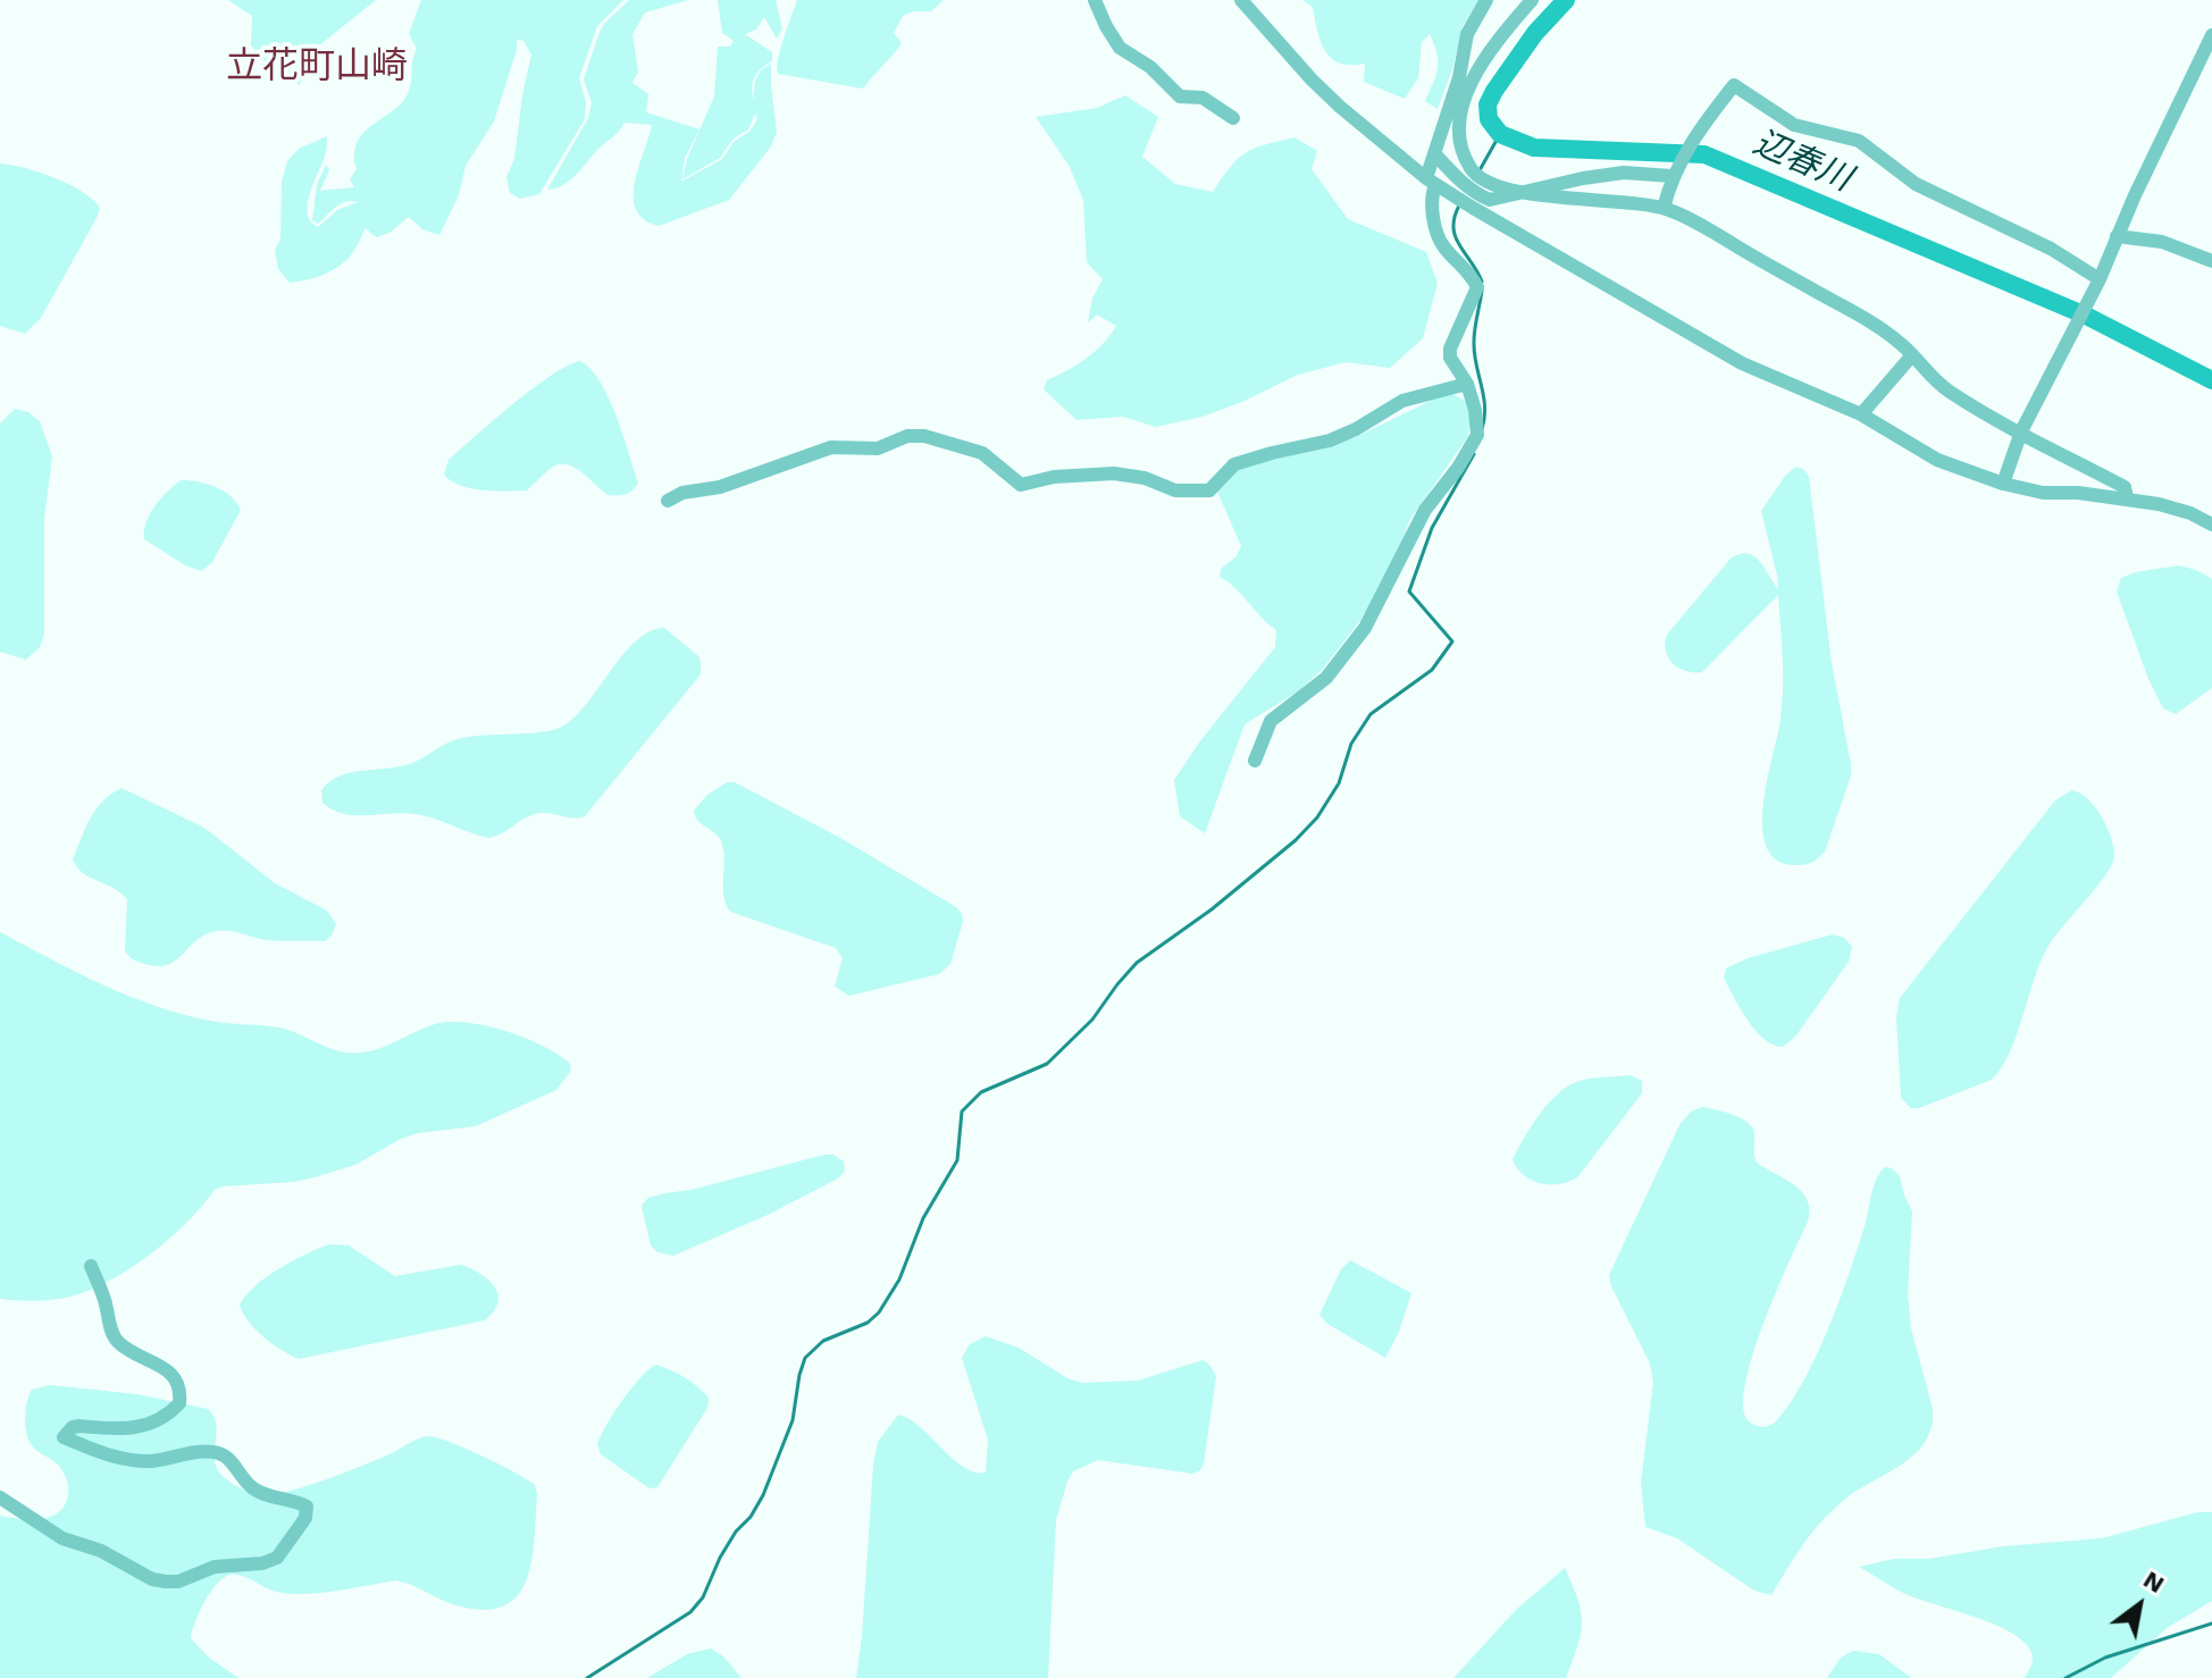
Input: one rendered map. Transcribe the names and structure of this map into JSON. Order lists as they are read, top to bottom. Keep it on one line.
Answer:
{"districts":["立花町山崎"],"water":["辺春川"],"north":"top right"}
